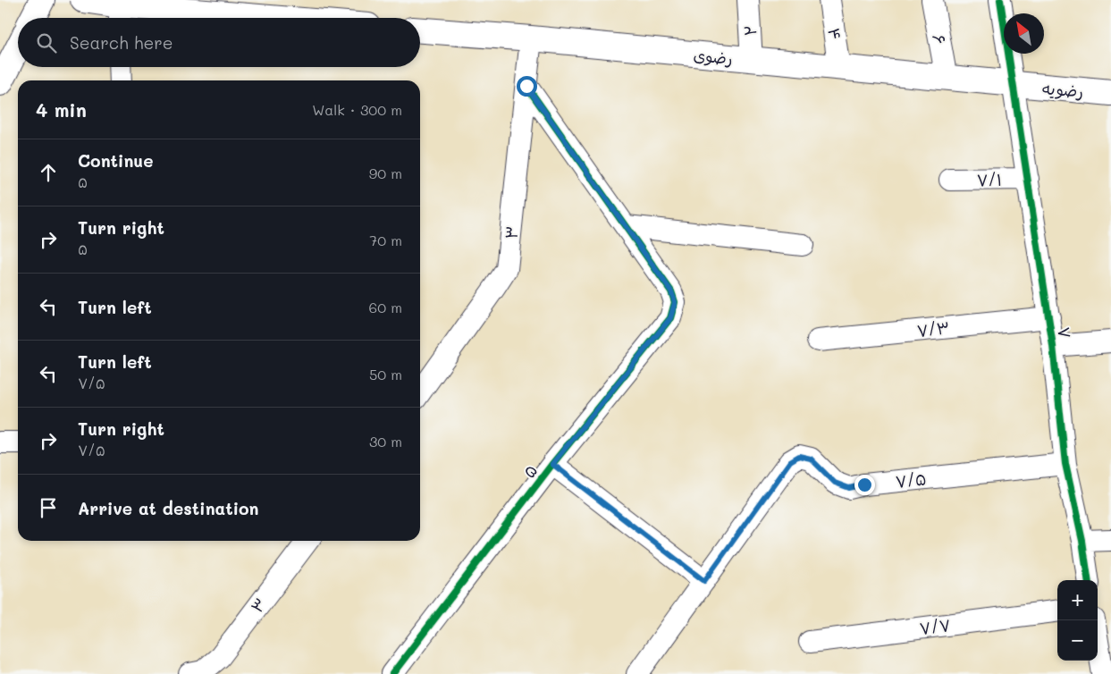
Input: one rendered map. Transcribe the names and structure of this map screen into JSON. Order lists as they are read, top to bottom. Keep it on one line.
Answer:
{"streets":{"main road":["رضوی","رضویه"],"street":["۲","۴","۶","۷/۱","۳","۷/۳","۷","۵","۷/۵","۷/۷"]},"crossings":[["۲","رضوی"],["۴","رضوی"],["۶","رضوی"],["رضوی","رضویه"],["رضوی","۳"],["رضوی","۷"],["رضویه","۷"],["۷/۱","۷"],["۳","۵"],["۷/۳","۷"],["۷","۷/۵"]],"north":"top left","page":{"search":"Search here","heading":["4 min","Walk · 300 m"],"list":[["Continue","۵","90 m"],["Turn right","۵","70 m"],["Turn left","60 m"],["Turn left","۷/۵","50 m"],["Turn right","۷/۵","30 m"],"Arrive at destination"],"map_buttons":["+","−"]}}
